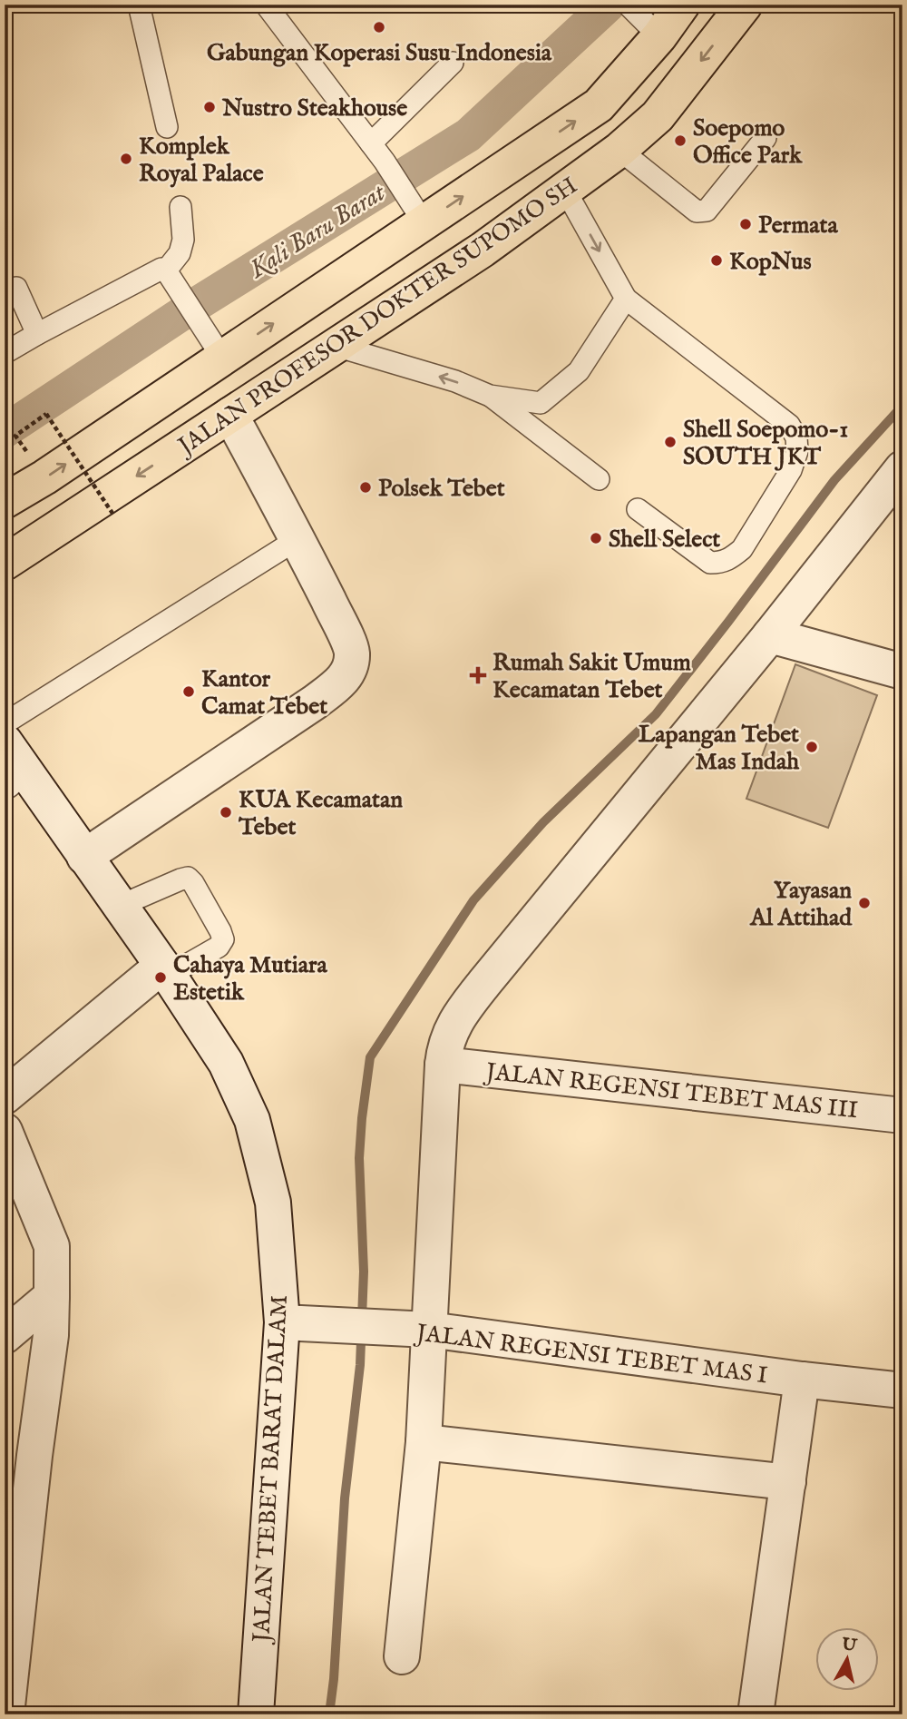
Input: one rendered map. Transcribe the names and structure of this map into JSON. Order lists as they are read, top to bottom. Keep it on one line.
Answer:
{"streets":{"main road":["JALAN PROFESOR DOKTER SUPOMO SH"],"street":["JALAN REGENSI TEBET MAS III","JALAN REGENSI TEBET MAS I","JALAN TEBET BARAT DALAM"]},"crossings":[["JALAN REGENSI TEBET MAS I","JALAN TEBET BARAT DALAM"]],"water":["Kali Baru Barat"],"places":{"other":["Gabungan Koperasi Susu Indonesia","Nustro Steakhouse","Soepomo Office Park","Komplek Royal Palace","Permata","KopNus","Shell Soepomo-1 SOUTH JKT","Polsek Tebet","Shell Select","Kantor Camat Tebet","Lapangan Tebet Mas Indah","KUA Kecamatan Tebet","Yayasan Al Attihad","Cahaya Mutiara Estetik"],"health":["Rumah Sakit Umum Kecamatan Tebet"]},"north":"top"}
